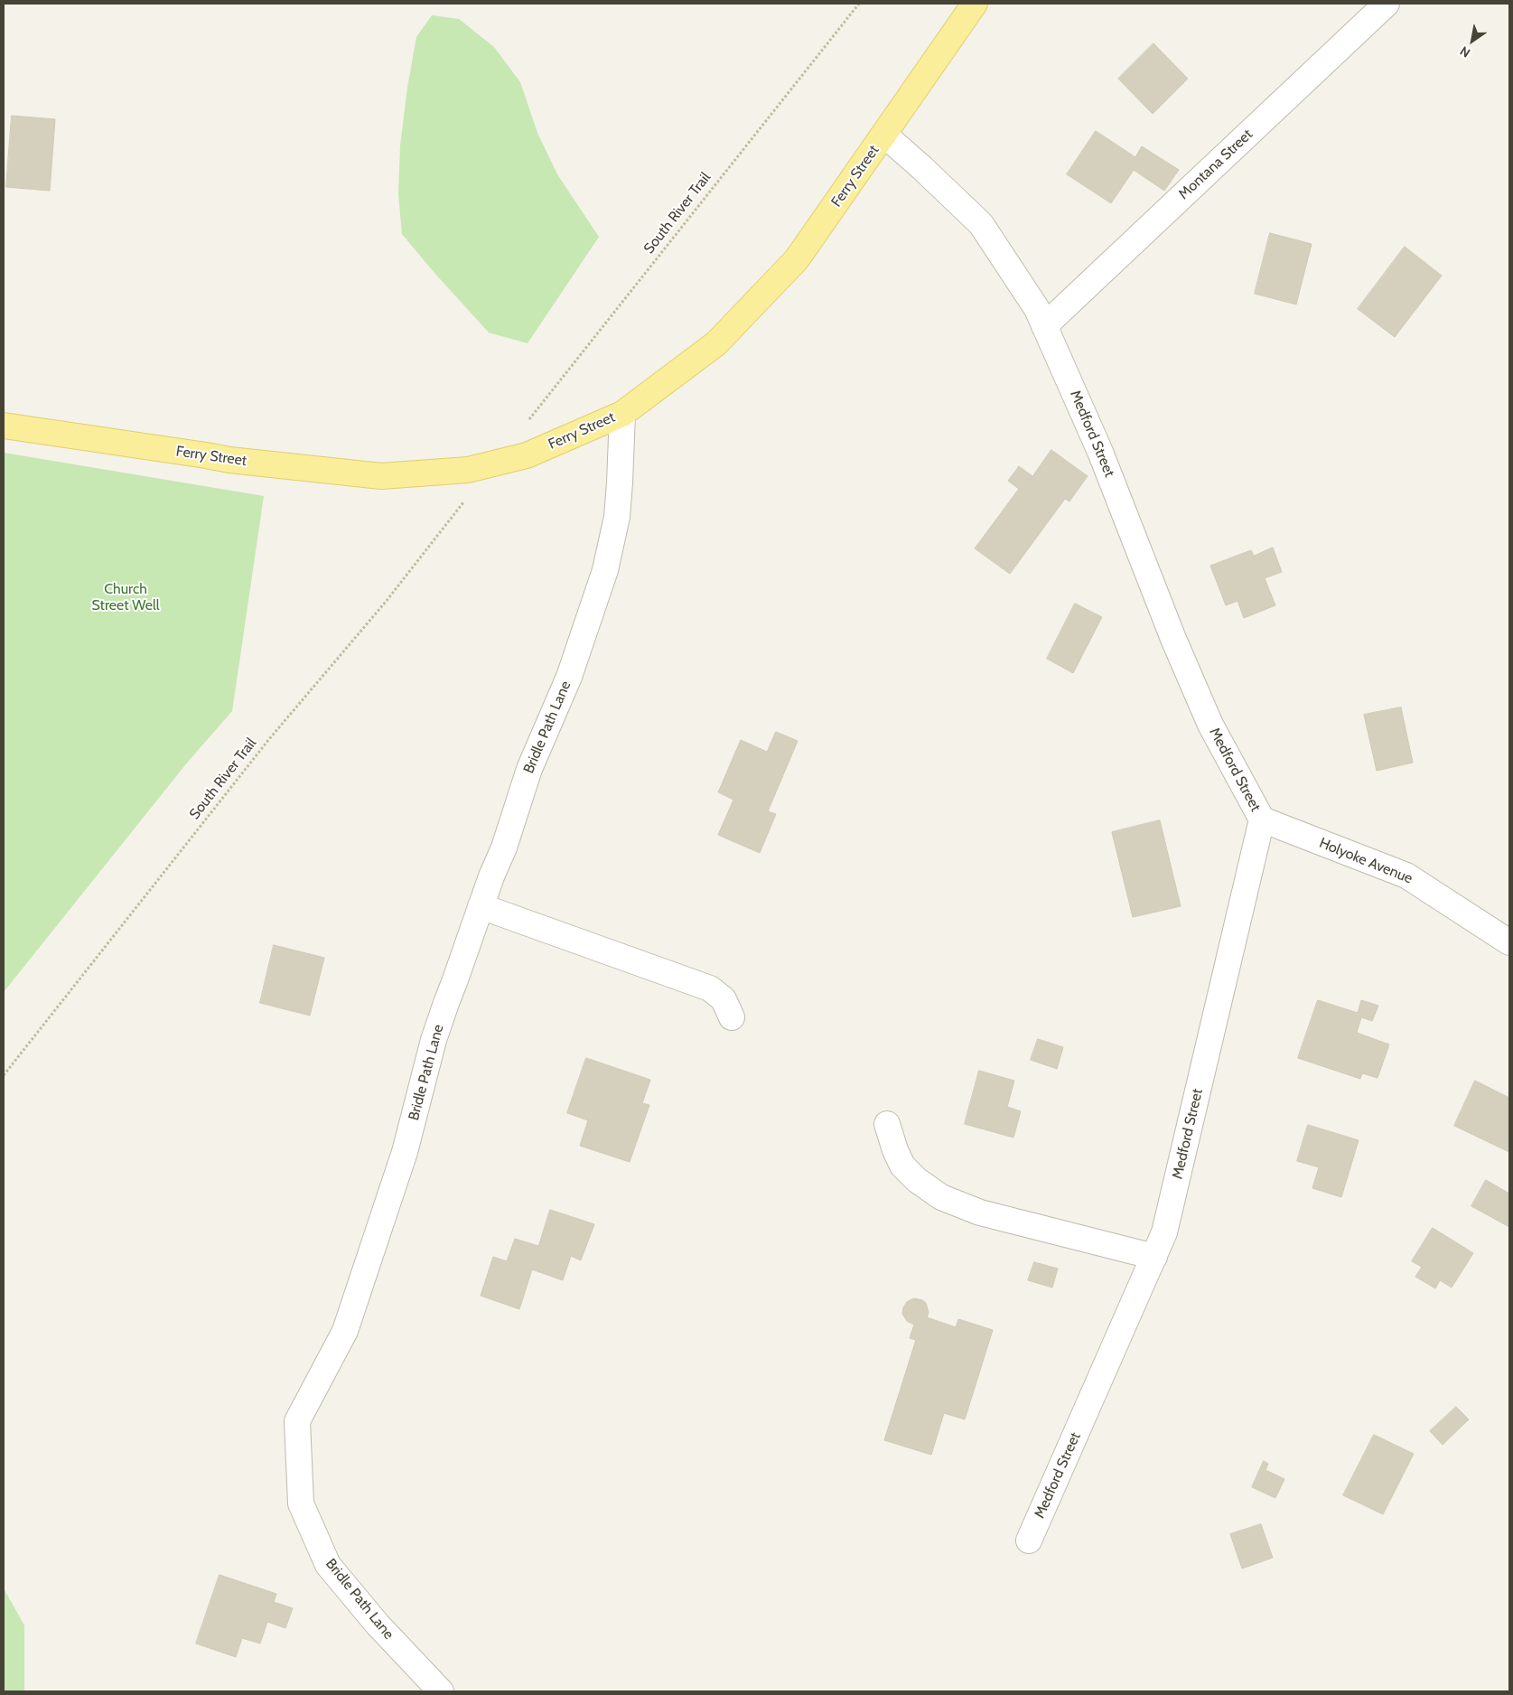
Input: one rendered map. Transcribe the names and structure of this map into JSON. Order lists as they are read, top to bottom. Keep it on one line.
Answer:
{"streets":{"main road":["Ferry Street"],"street":["Montana Street","Medford Street","Bridle Path Lane","Holyoke Avenue"],"path":["South River Trail"]},"crossings":[["Montana Street","Medford Street"],["Ferry Street","Medford Street"],["Ferry Street","Bridle Path Lane"],["Medford Street","Holyoke Avenue"]],"parks":["Church Street Well"],"north":"bottom left"}
